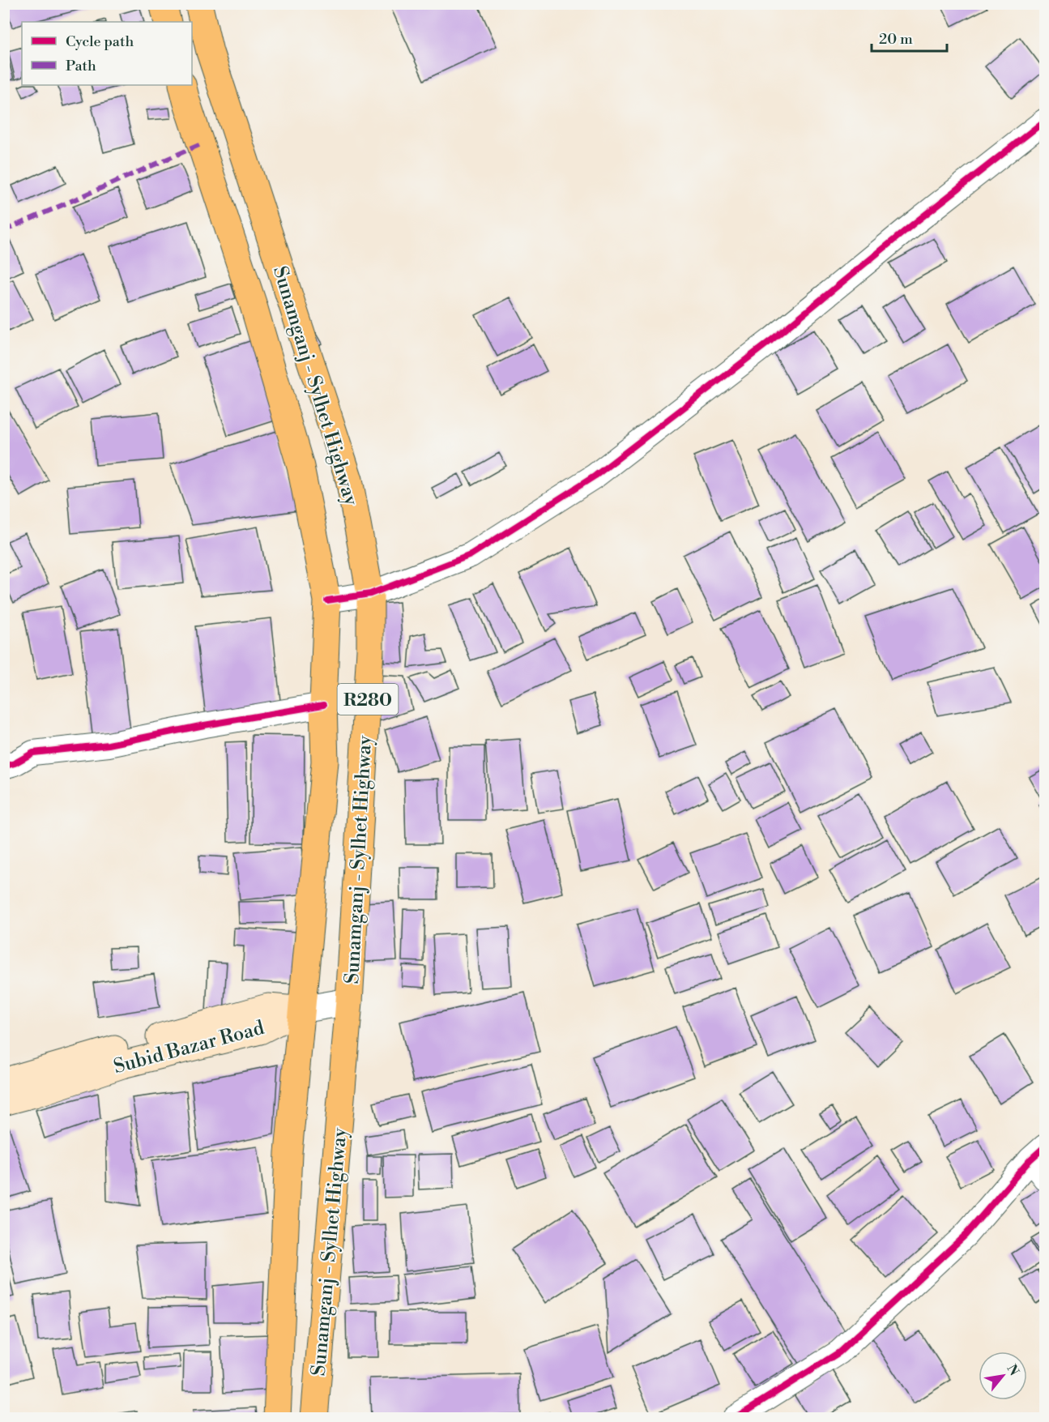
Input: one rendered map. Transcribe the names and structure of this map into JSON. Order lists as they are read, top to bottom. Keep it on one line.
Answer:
{"streets":{"main road":["Sunamganj - Sylhet Highway","R280","Subid Bazar Road"]},"crossings":[["Sunamganj - Sylhet Highway","Subid Bazar Road"]],"legend":["Cycle path","Path"],"scale_bar":"20 m","north":"top right"}
